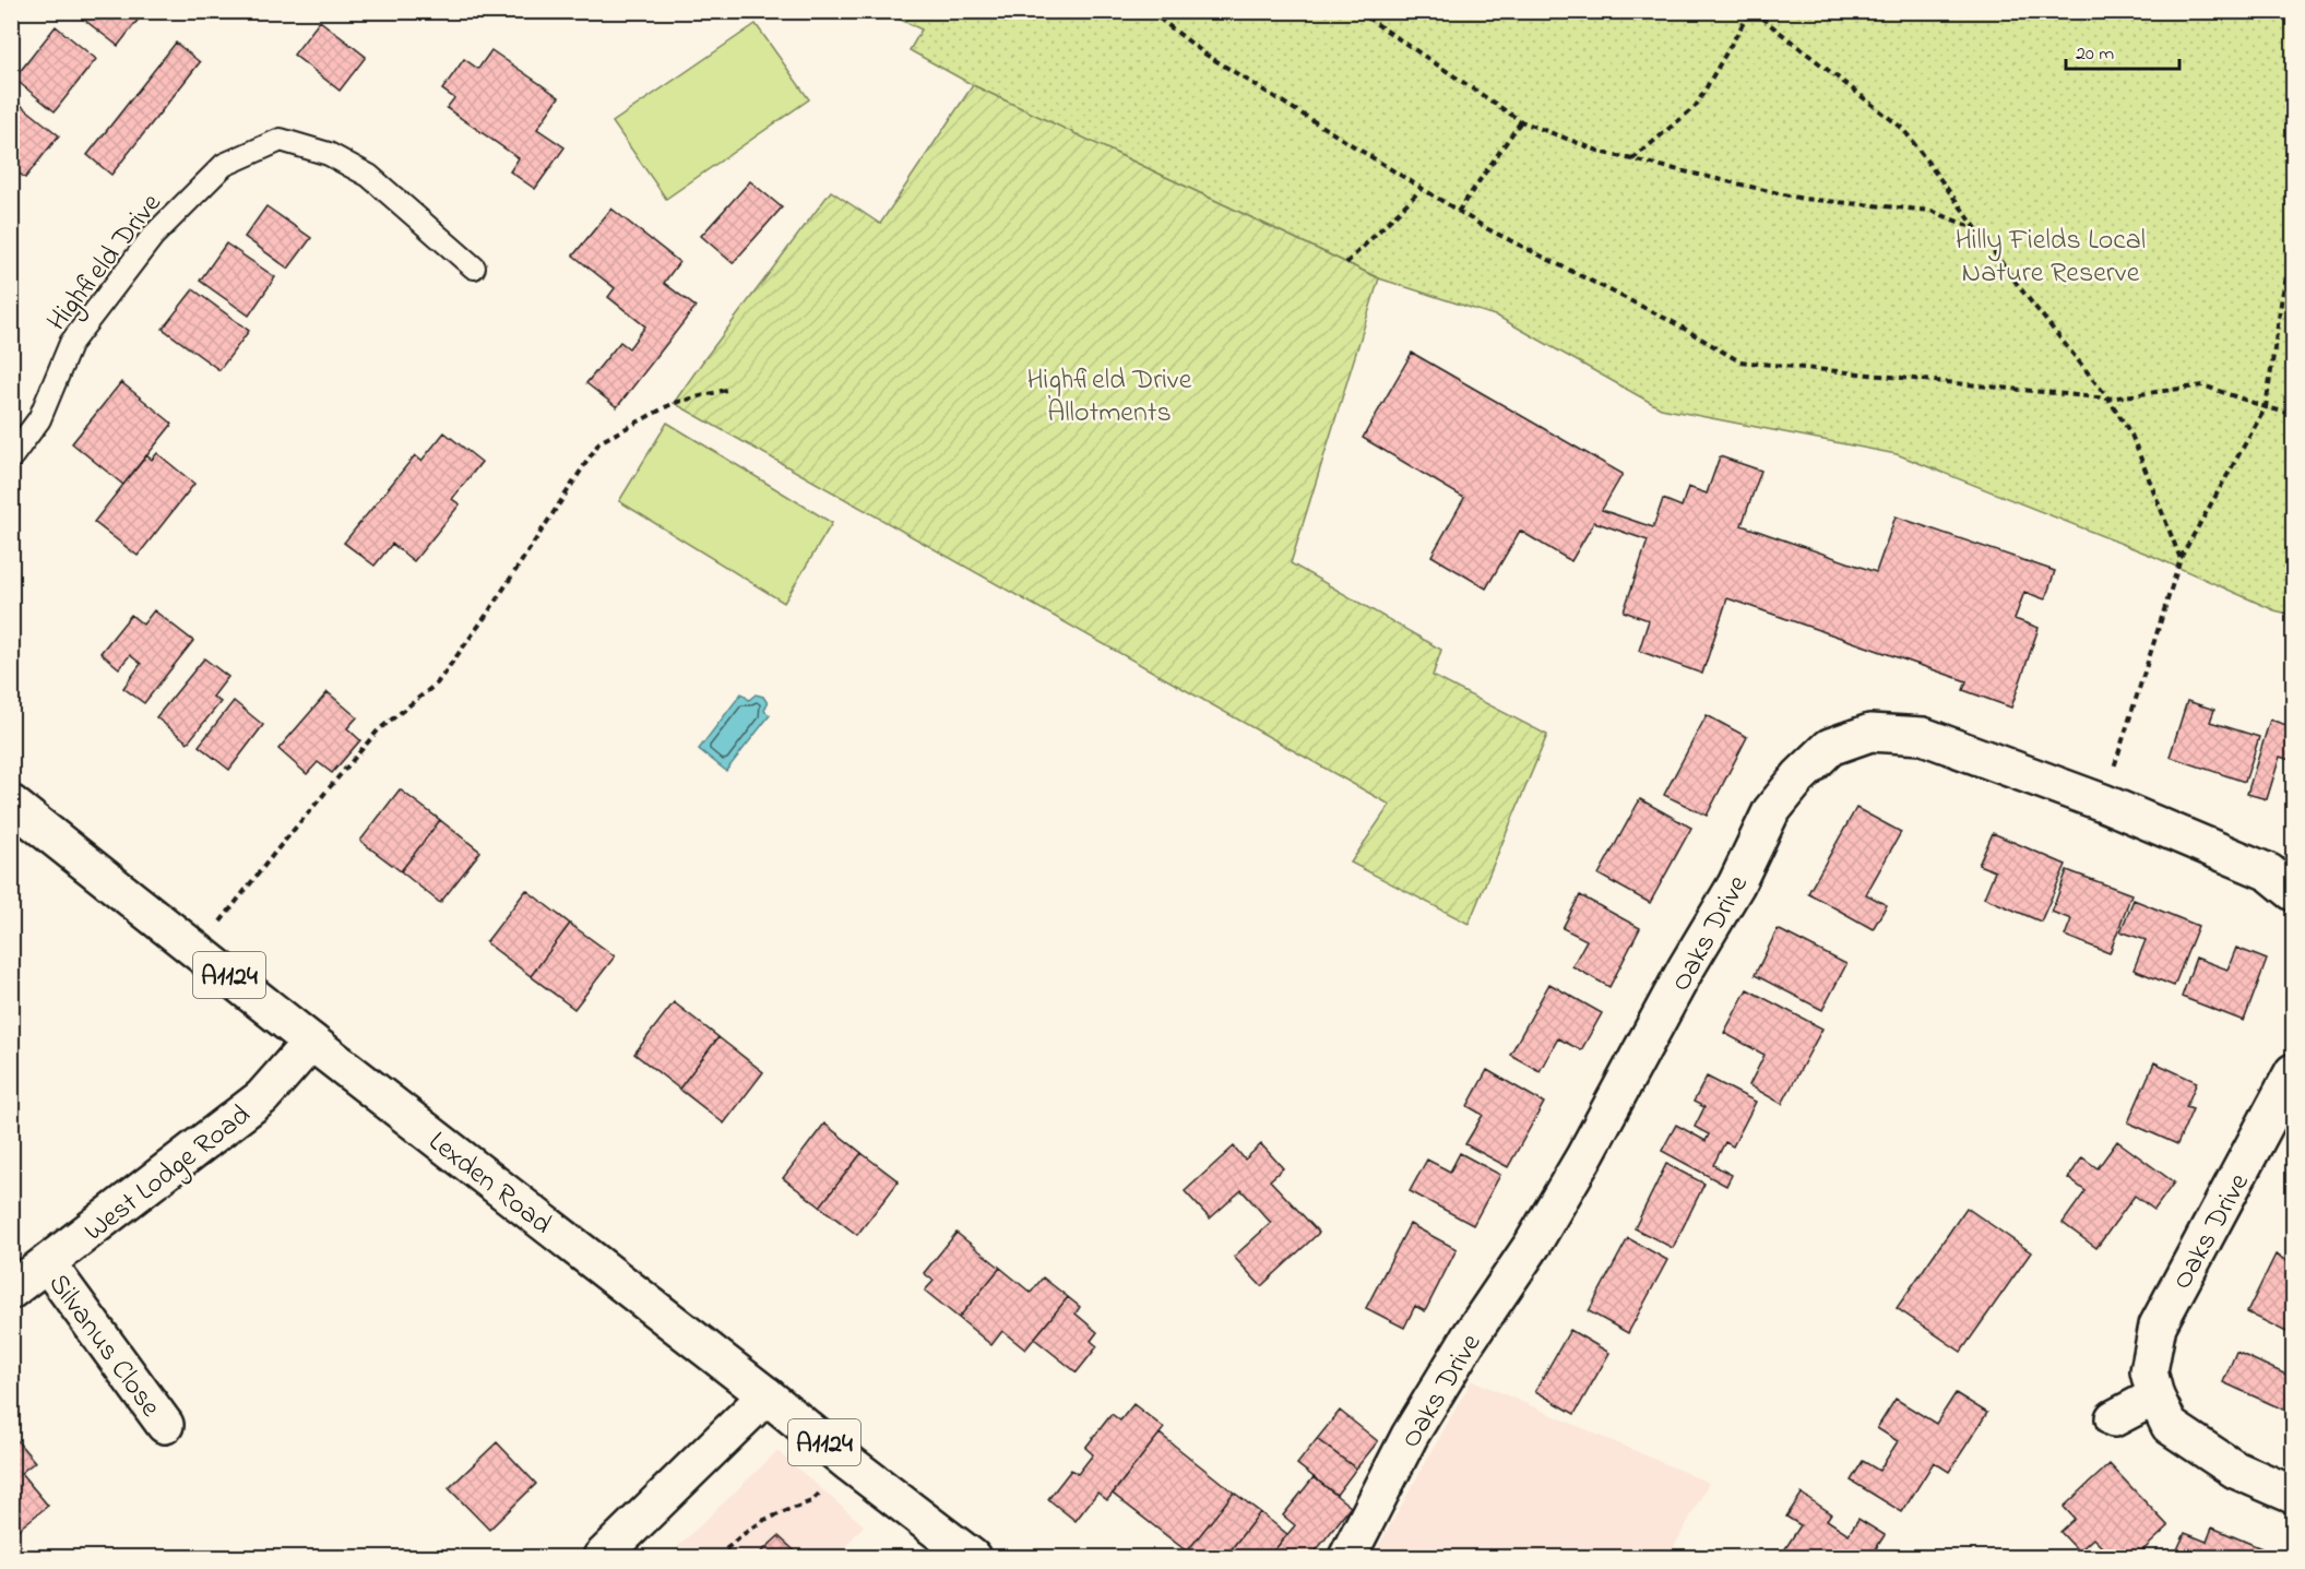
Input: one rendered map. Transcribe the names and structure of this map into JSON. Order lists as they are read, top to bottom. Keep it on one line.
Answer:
{"streets":{"street":["Oaks Drive","A1124","West Lodge Road","Lexden Road","Silvanus Close"],"lane":["Highfield Drive"]},"crossings":[["West Lodge Road","Lexden Road"],["West Lodge Road","Silvanus Close"]],"parks":["Hilly Fields Local Nature Reserve","Highfield Drive Allotments"],"scale_bar":"20 m"}
